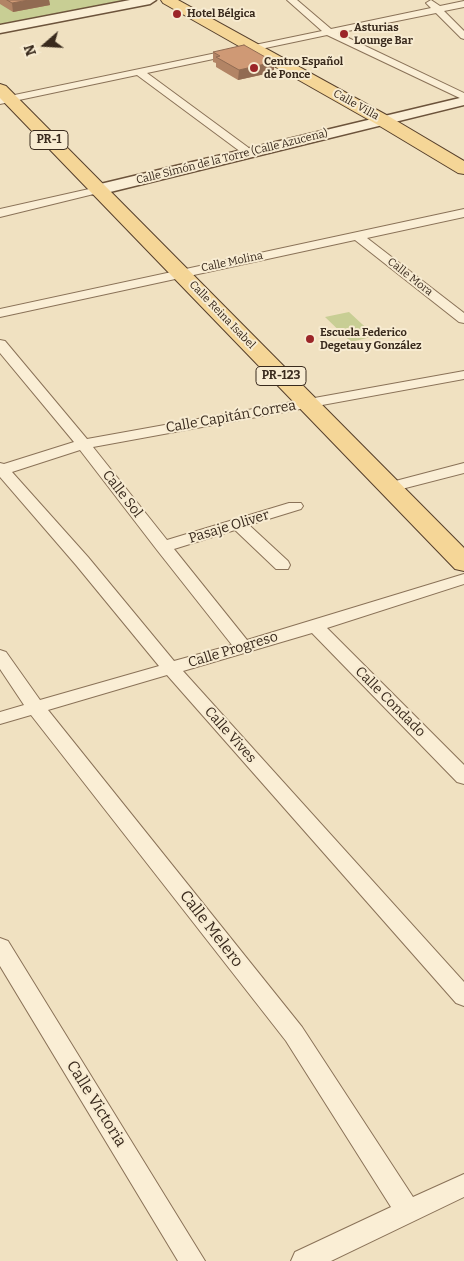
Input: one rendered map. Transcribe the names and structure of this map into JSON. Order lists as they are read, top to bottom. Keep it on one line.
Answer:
{"streets":{"main road":["Calle Villa","PR-1","Calle Reina Isabel","PR-123"],"street":["Calle Simón de la Torre (Calle Azucena)","Calle Molina","Calle Mora","Calle Capitán Correa","Calle Sol","Pasaje Oliver","Calle Progreso","Calle Condado","Calle Vives","Calle Melero","Calle Victoria"]},"crossings":[["Calle Villa","Calle Simón de la Torre (Calle Azucena)"],["Calle Simón de la Torre (Calle Azucena)","Calle Reina Isabel"],["Calle Molina","Calle Mora"],["Calle Molina","Calle Reina Isabel"],["Calle Reina Isabel","Calle Capitán Correa"],["Calle Capitán Correa","Calle Sol"],["Calle Capitán Correa","Calle Vives"],["Calle Sol","Pasaje Oliver"],["Calle Sol","Calle Progreso"],["Calle Progreso","Calle Condado"],["Calle Progreso","Calle Vives"],["Calle Progreso","Calle Melero"]],"places":["Hotel Bélgica","Asturias Lounge Bar","Centro Español de Ponce","Escuela Federico Degetau y González"],"north":"left"}
